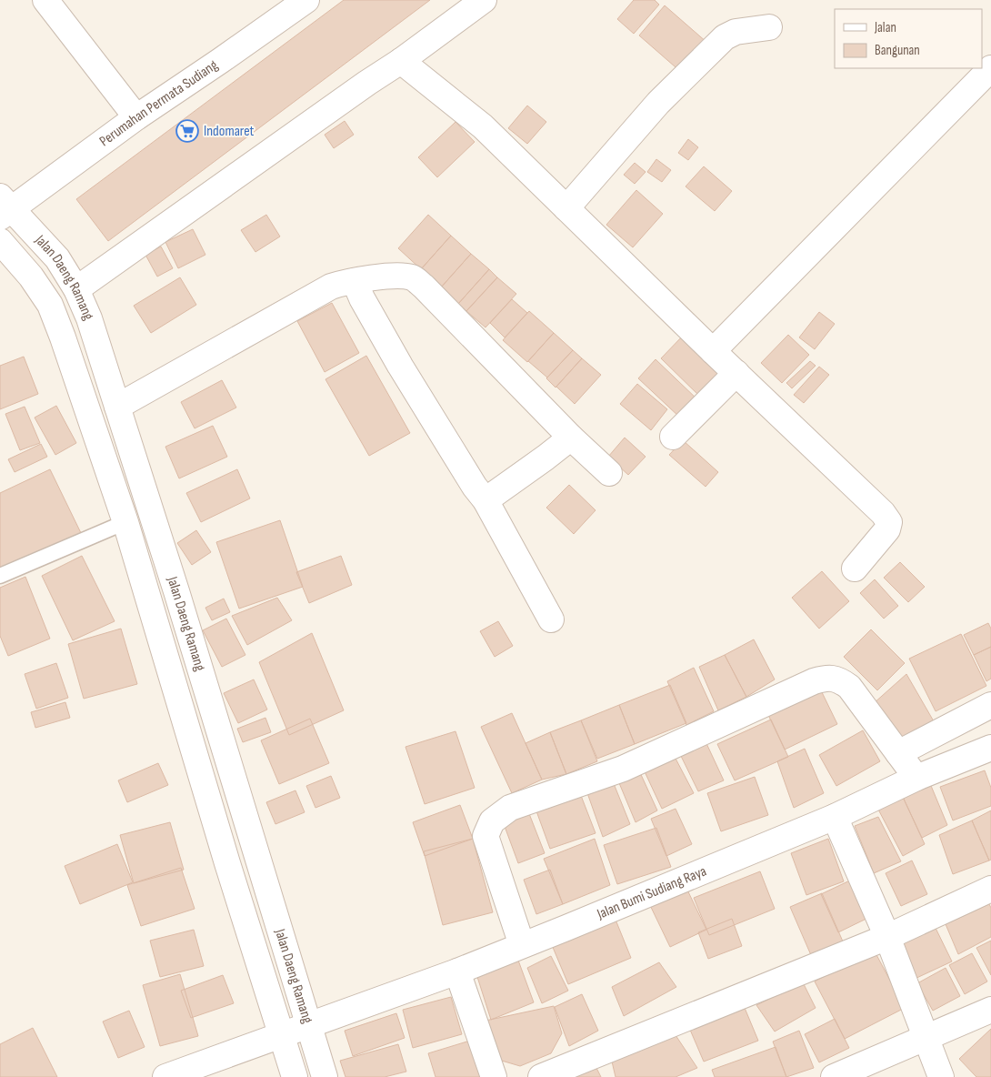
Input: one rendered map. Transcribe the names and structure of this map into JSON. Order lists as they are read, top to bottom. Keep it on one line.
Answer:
{"streets":{"street":["Perumahan Permata Sudiang","Jalan Daeng Ramang","Jalan Bumi Sudiang Raya"]},"crossings":[["Perumahan Permata Sudiang","Jalan Daeng Ramang"],["Jalan Daeng Ramang","Jalan Bumi Sudiang Raya"]],"places":{"supermarket":["Indomaret"]},"legend":["Jalan","Bangunan"]}
